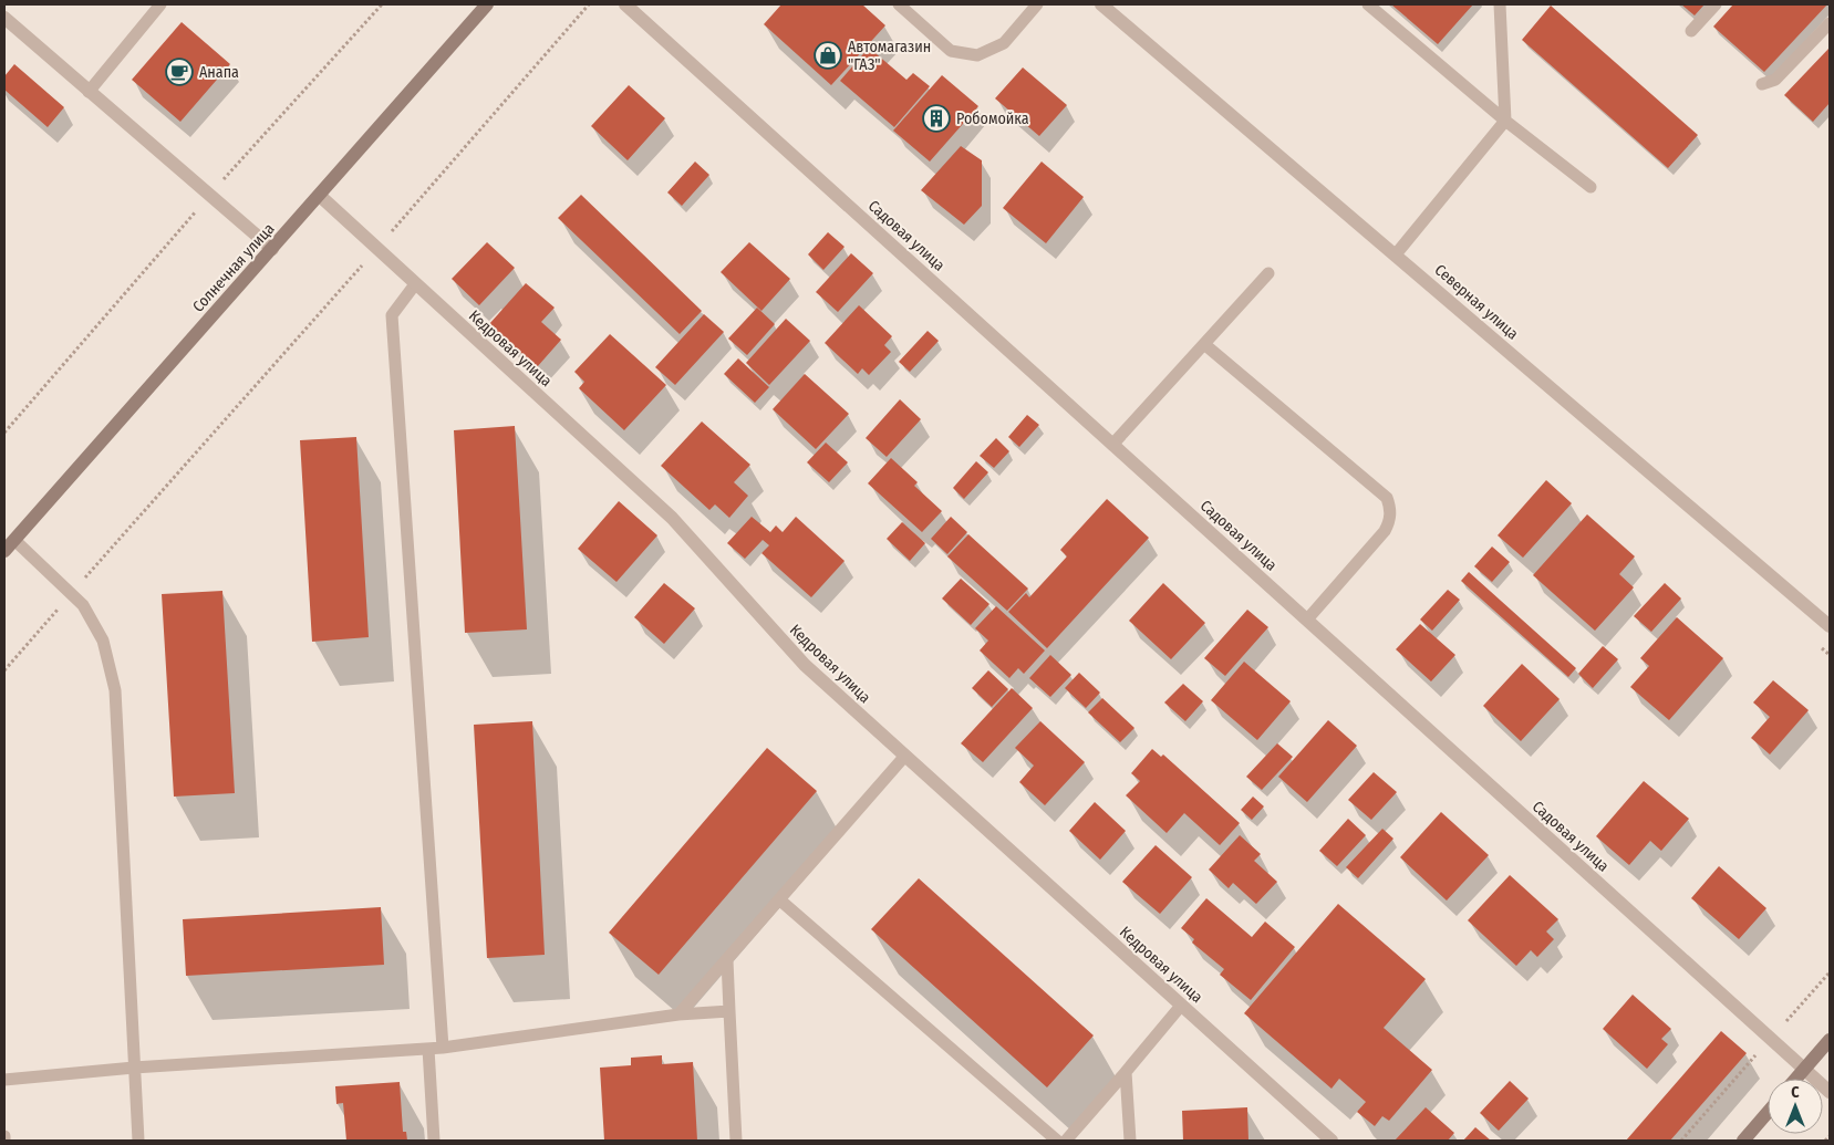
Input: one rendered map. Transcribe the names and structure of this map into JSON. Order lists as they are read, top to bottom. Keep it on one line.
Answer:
{"streets":{"street":["Садовая улица","Солнечная улица","Северная улица","Кедровая улица"]},"crossings":[["Солнечная улица","Кедровая улица"]],"places":{"shop":["Автомагазин \"ГАЗ\""],"cafe":["Анапа"],"building":["Робомойка"]},"north":"top"}
